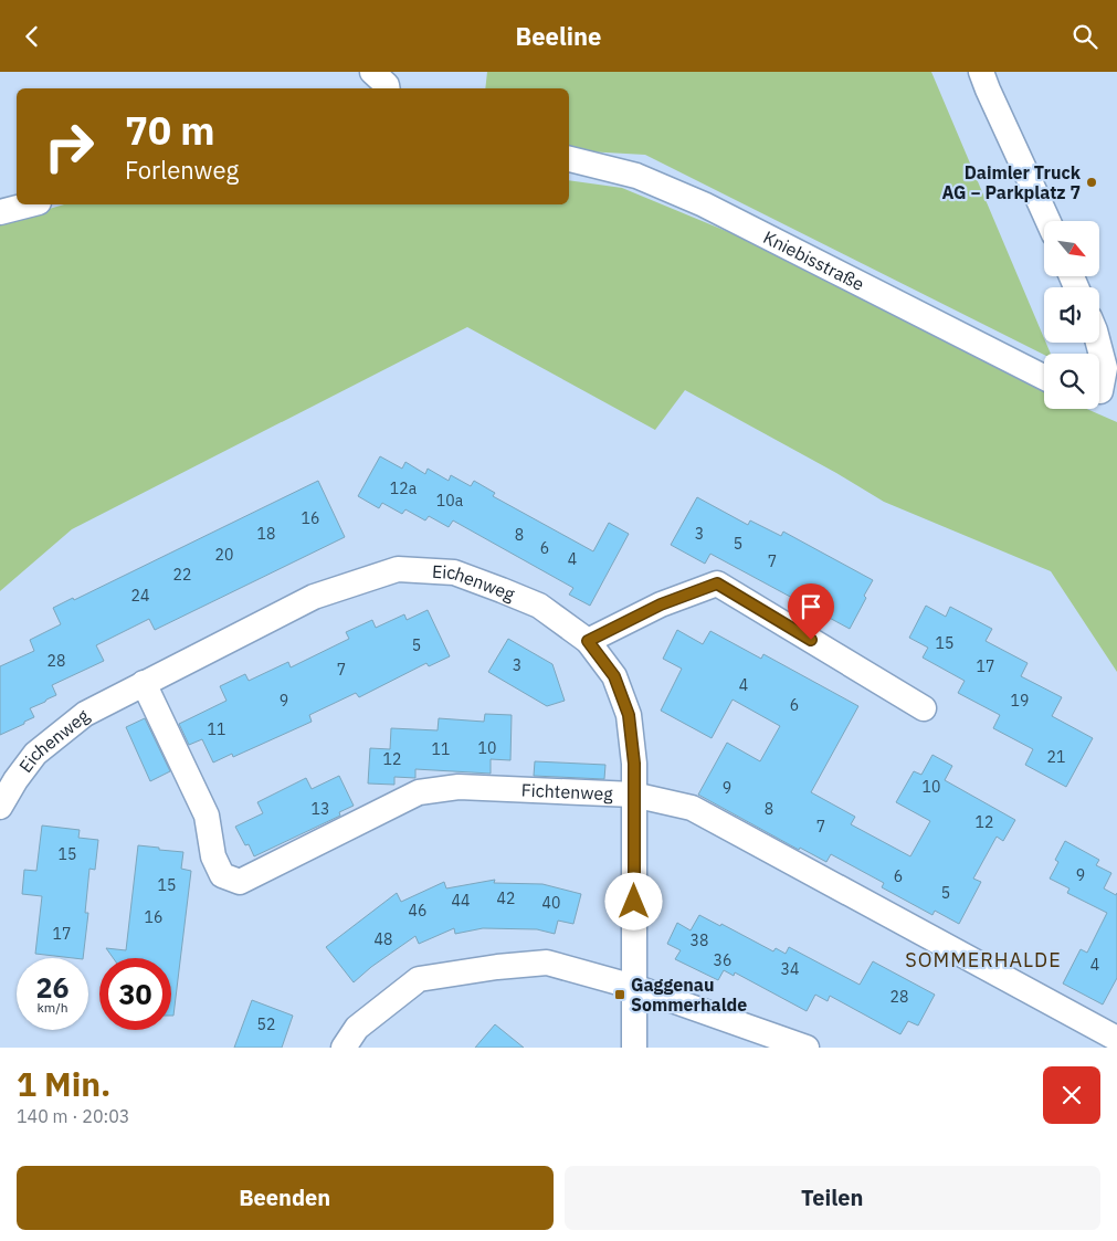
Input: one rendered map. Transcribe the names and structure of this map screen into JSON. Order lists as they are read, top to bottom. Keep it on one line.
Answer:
{"streets":{"street":["Kniebisstraße","Eichenweg","Fichtenweg"]},"crossings":[["Eichenweg","Fichtenweg"]],"districts":["SOMMERHALDE"],"places":{"other":["Daimler Truck AG − Parkplatz 7"],"transit":["Gaggenau Sommerhalde"]},"house_numbers":["12a","10a","16","18","3","8","5","6","20","4","7","22","24","15","5","28","3","17","7","4","9","19","6","11","10","11","21","12","10","9","13","8","12","7","15","9","6","15","5","42","44","40","46","16","17","48","38","36","4","34","28","52"],"north":"bottom right","page":{"header":"Beeline","turn":["70 m","Forlenweg"],"speed":"26 km/h","limit":"30","heading":["1 Min.","140 m · 20:03"],"buttons":["Beenden","Teilen"]}}
